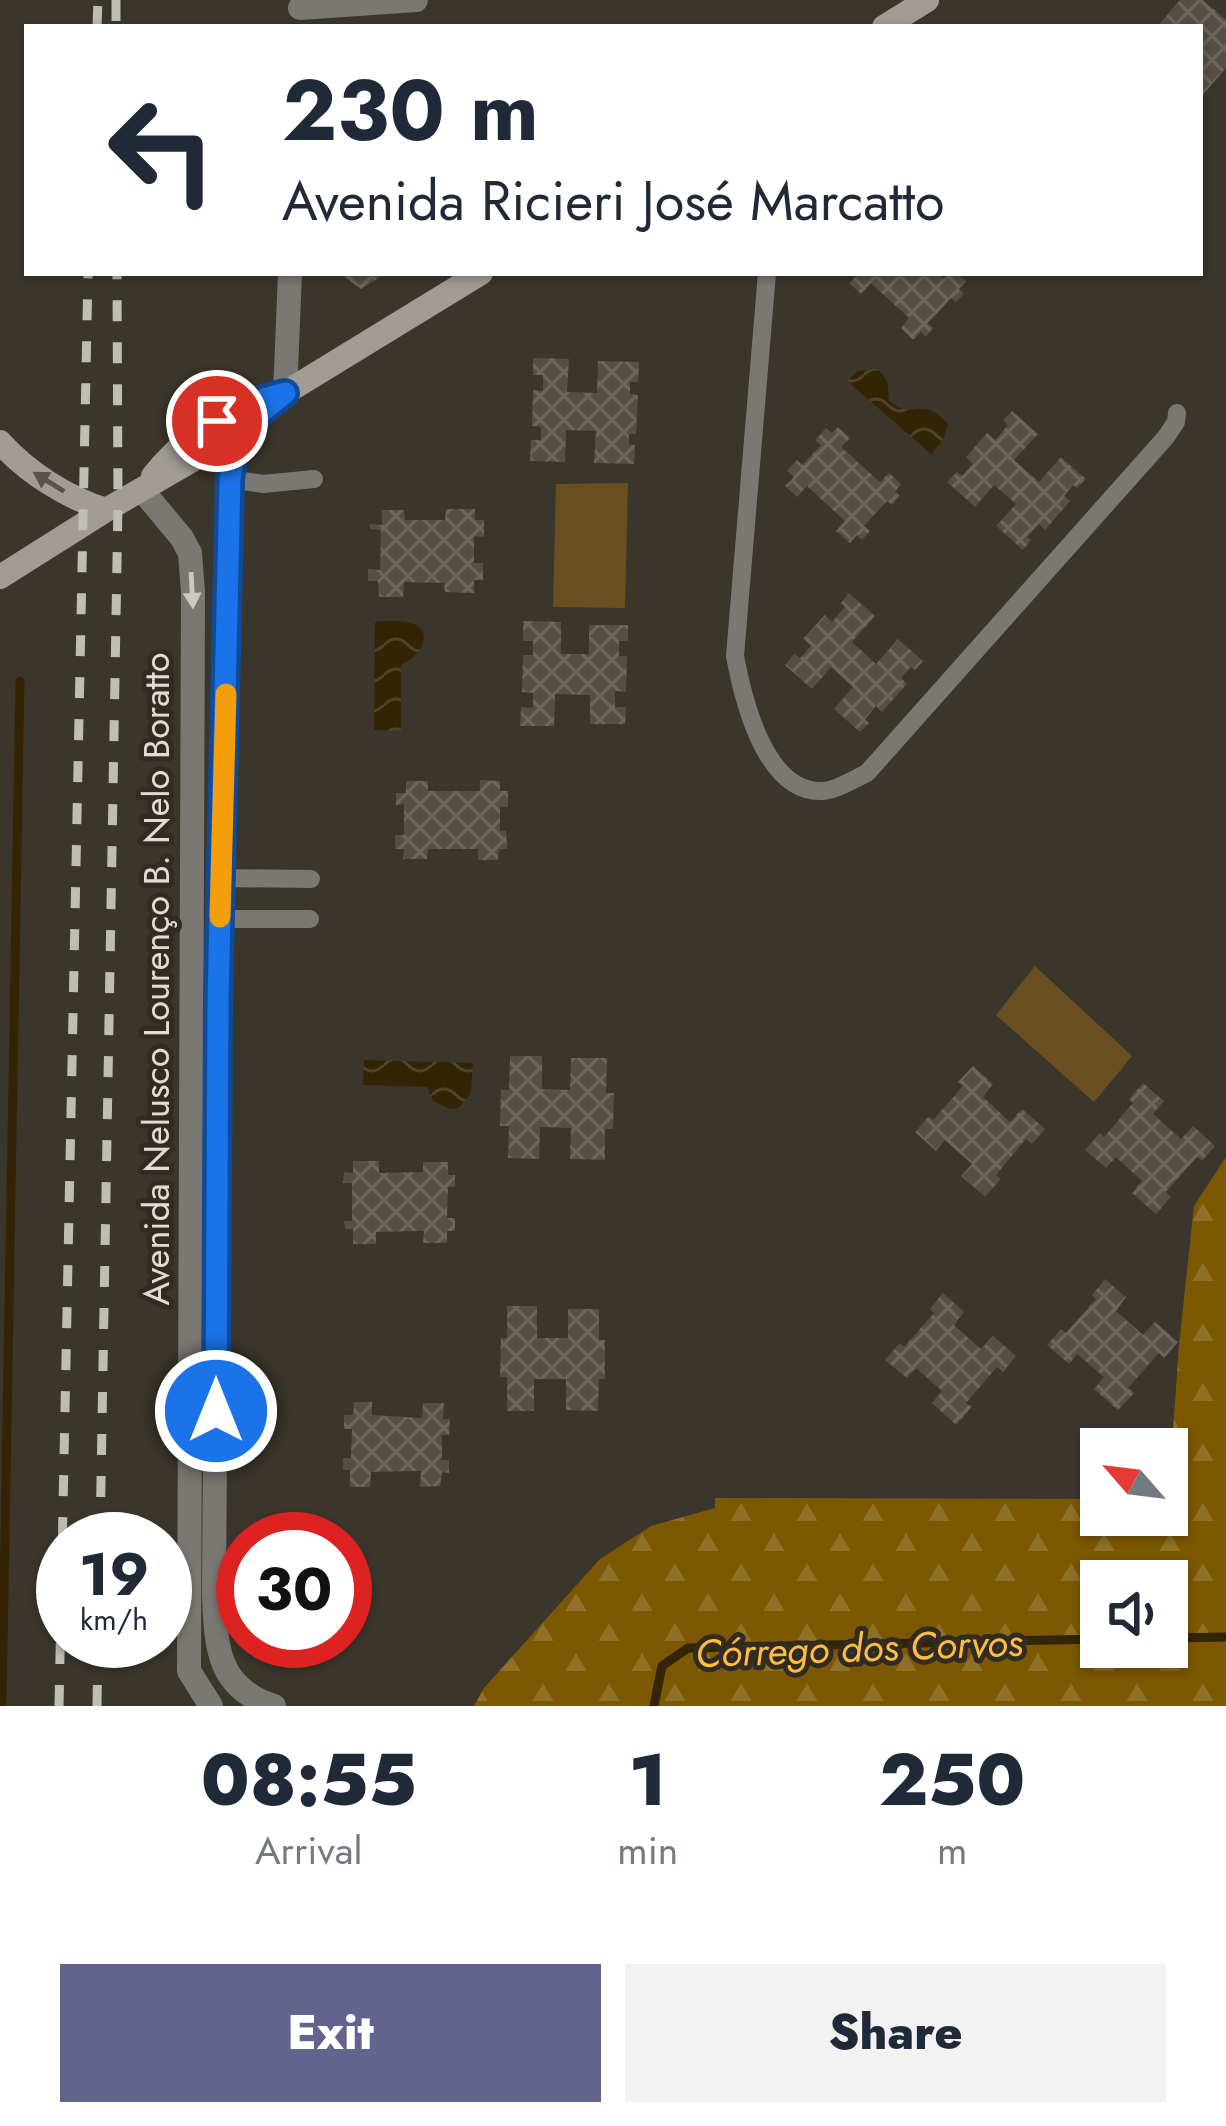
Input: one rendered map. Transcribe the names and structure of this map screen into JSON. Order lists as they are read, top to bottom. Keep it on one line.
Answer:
{"streets":{"street":["Avenida Nelusco Lourenço B. Nelo Boratto"]},"water":["Córrego dos Corvos"],"north":"top left","page":{"turn":["230 m","Avenida Ricieri José Marcatto"],"speed":"19 km/h","limit":"30","eta":["08:55","Arrival","1","min","250","m"],"buttons":["Exit","Share"]}}
